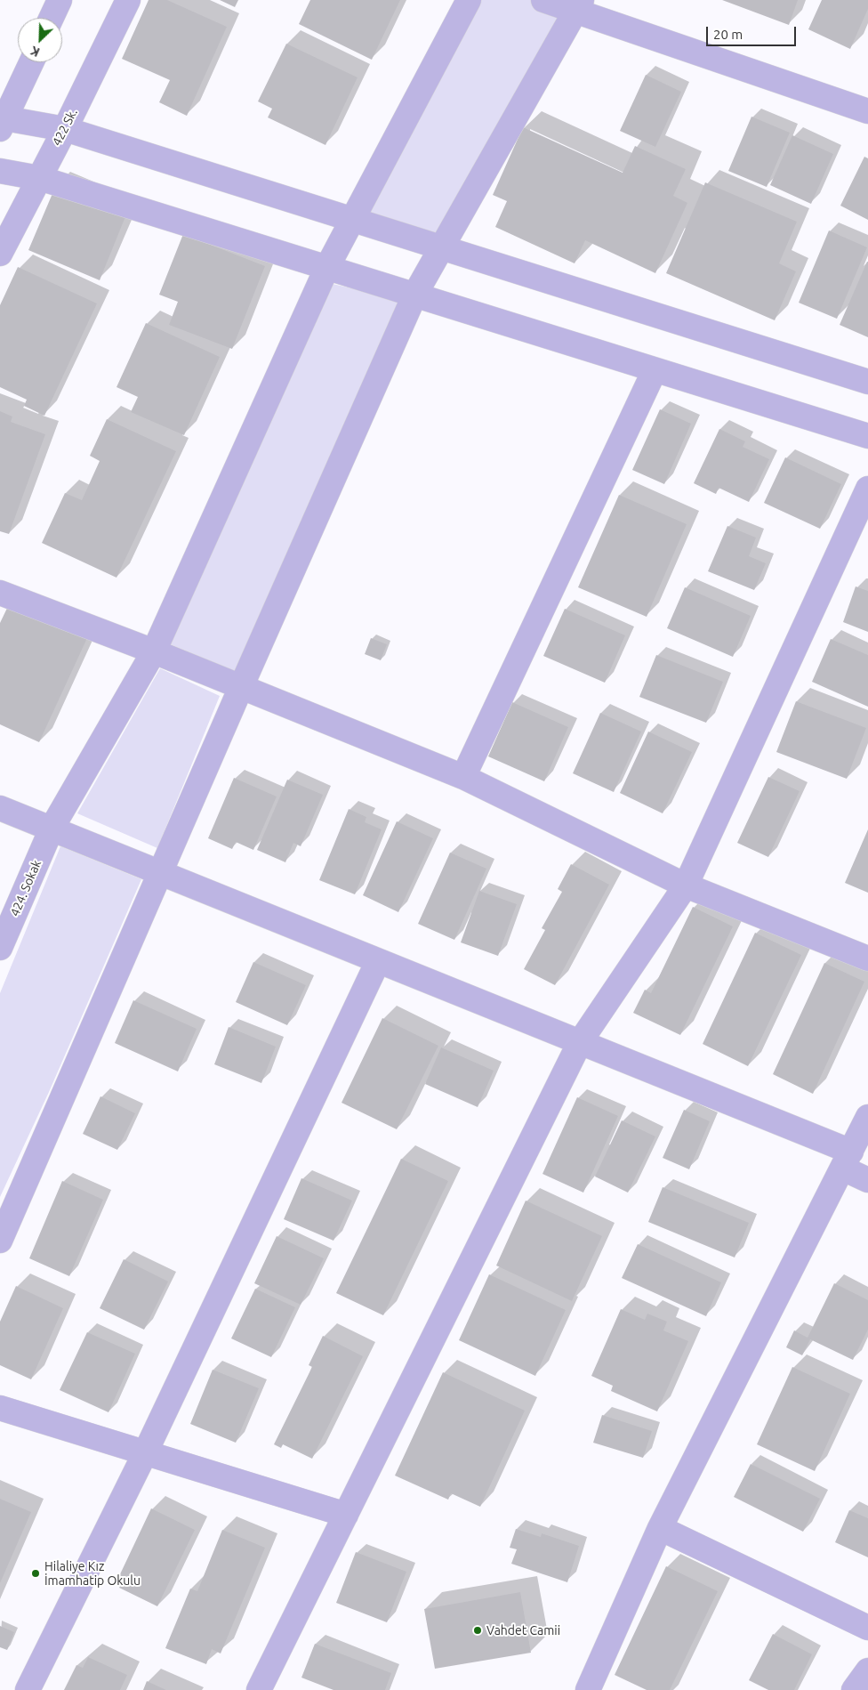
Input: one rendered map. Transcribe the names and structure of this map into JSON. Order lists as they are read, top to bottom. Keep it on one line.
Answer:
{"streets":{"street":["422 Sk.","424. Sokak"]},"places":["Hilaliye Kız İmamhatip Okulu","Vahdet Camii"],"scale_bar":"20 m","north":"bottom left"}
